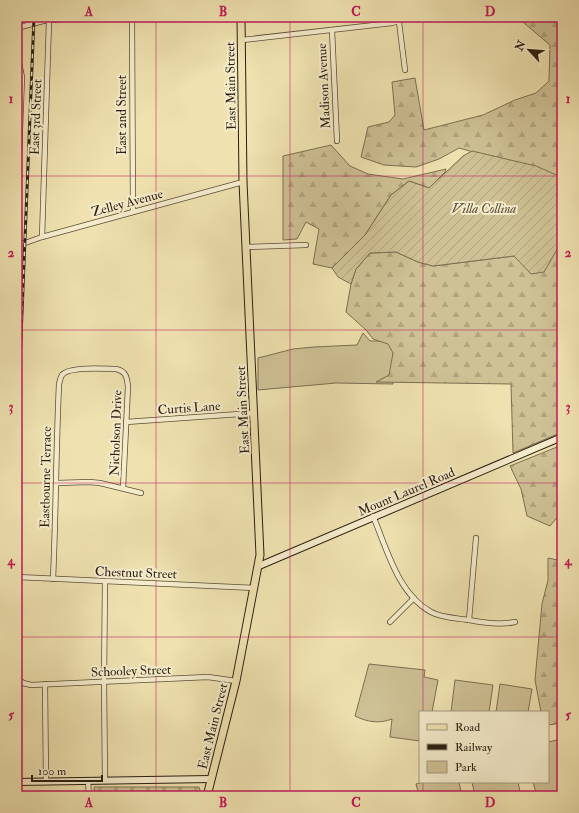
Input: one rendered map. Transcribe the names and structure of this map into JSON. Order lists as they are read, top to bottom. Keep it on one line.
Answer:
{"streets":{"main road":["East Main Street","Mount Laurel Road"],"street":["Madison Avenue","East 2nd Street","East 3rd Street","Zelley Avenue","Curtis Lane","Nicholson Drive","Eastbourne Terrace","Chestnut Street","Schooley Street"]},"crossings":[["East Main Street","Zelley Avenue"],["East Main Street","Curtis Lane"],["East Main Street","Mount Laurel Road"],["East Main Street","Chestnut Street"],["East Main Street","Schooley Street"],["East 2nd Street","Zelley Avenue"],["East 3rd Street","Zelley Avenue"],["Curtis Lane","Nicholson Drive"],["Nicholson Drive","Eastbourne Terrace"],["Eastbourne Terrace","Chestnut Street"]],"parks":["Villa Collina"],"legend":["Road","Railway","Park"],"scale_bar":"100 m","north":"top left","grid":{"columns":["A","B","C","D"],"rows":["1","2","3","4","5"]}}
